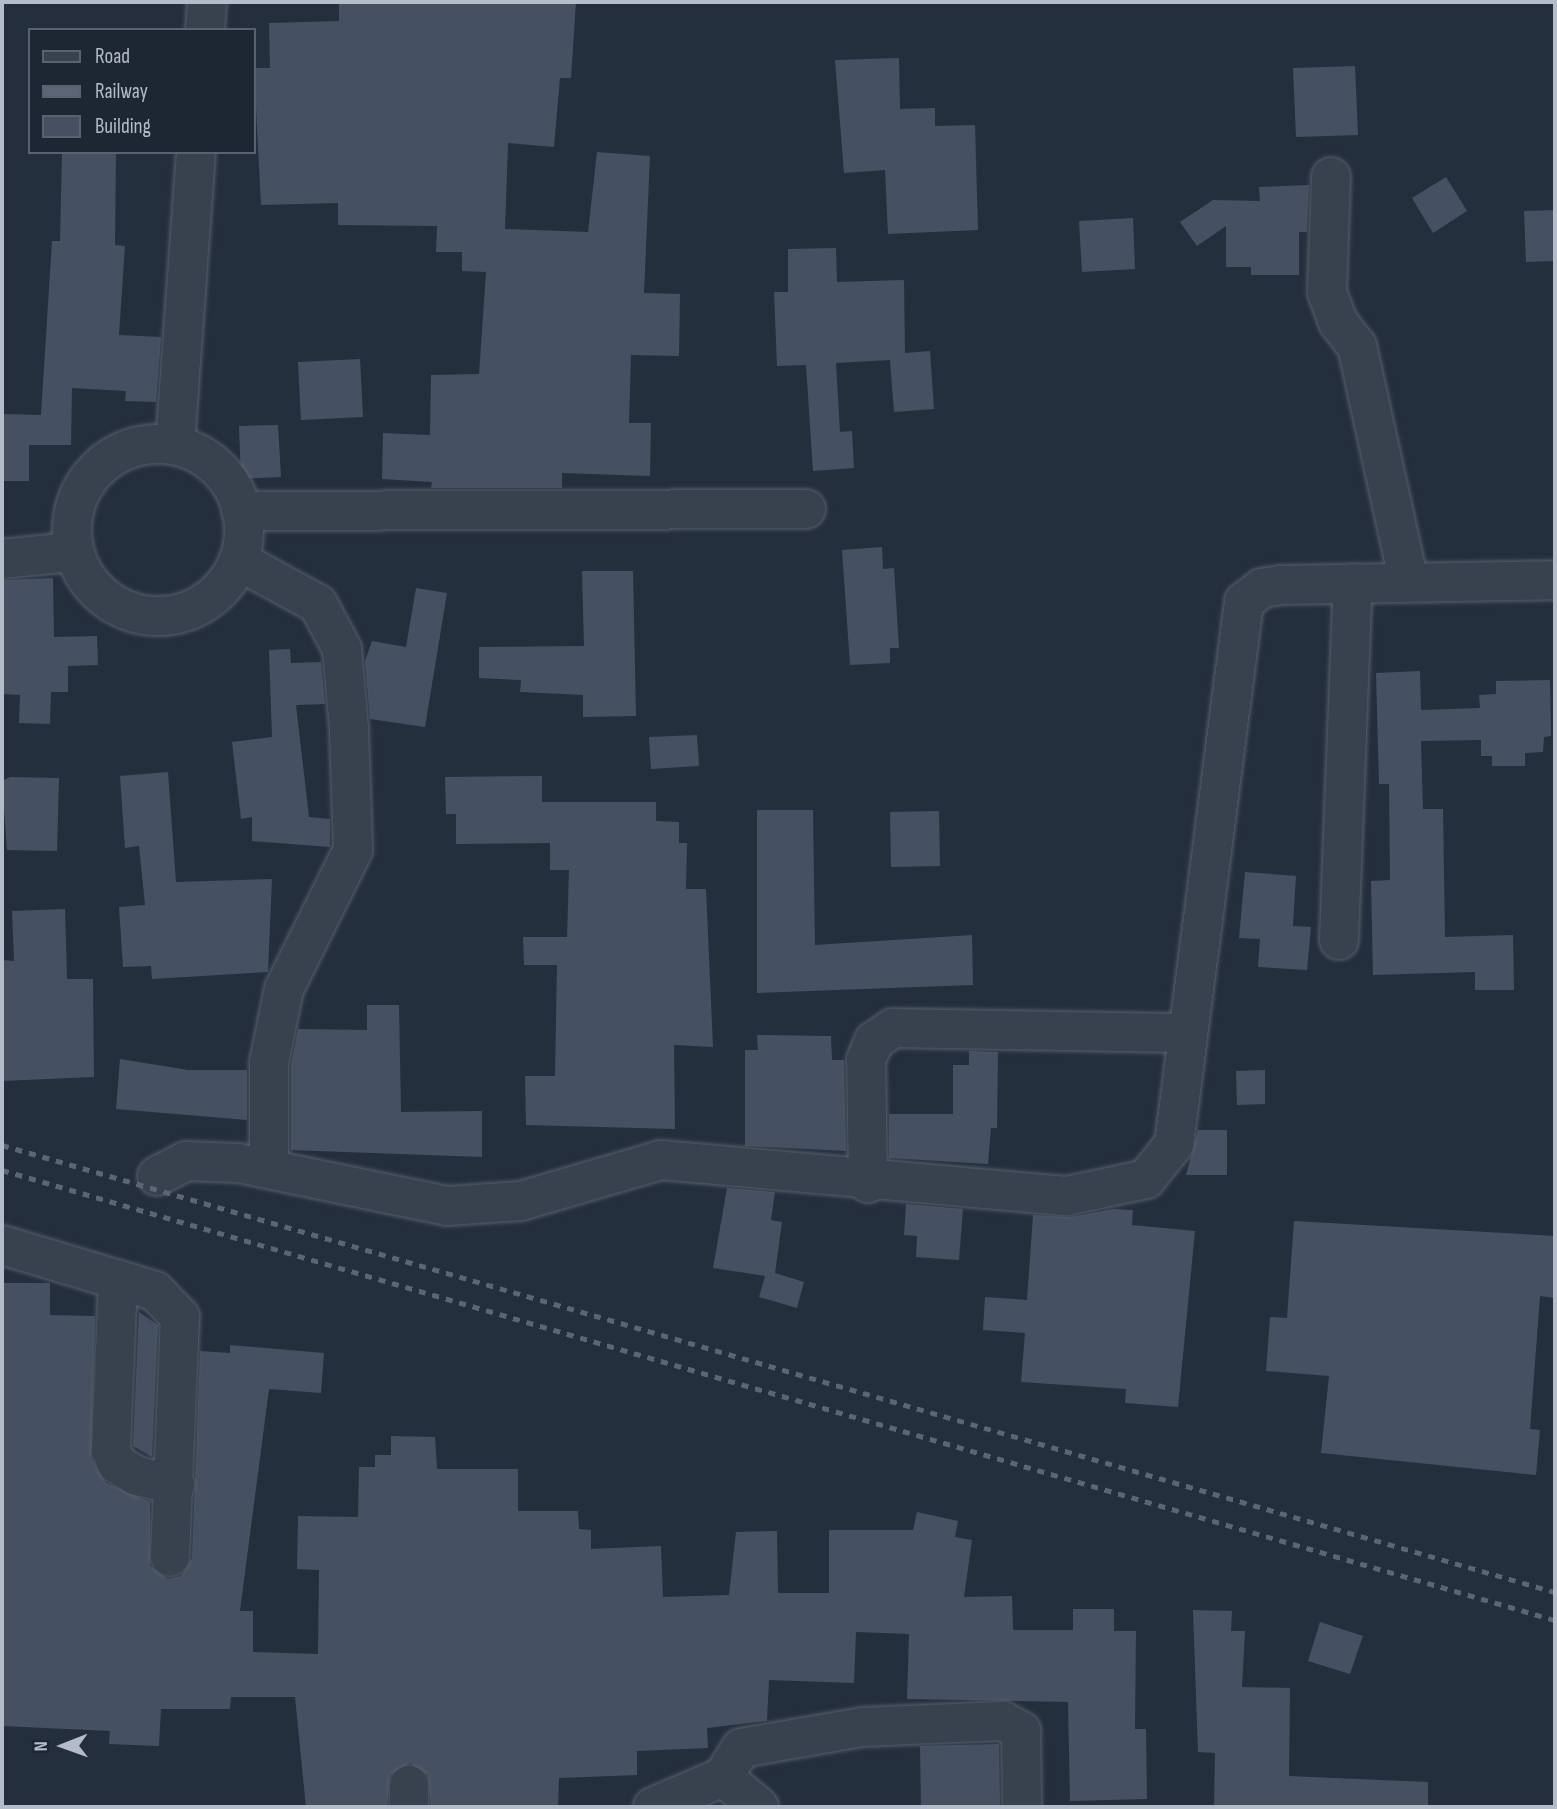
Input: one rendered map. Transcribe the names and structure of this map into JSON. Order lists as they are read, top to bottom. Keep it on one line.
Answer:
{"legend":["Road","Railway","Building"],"north":"left"}
